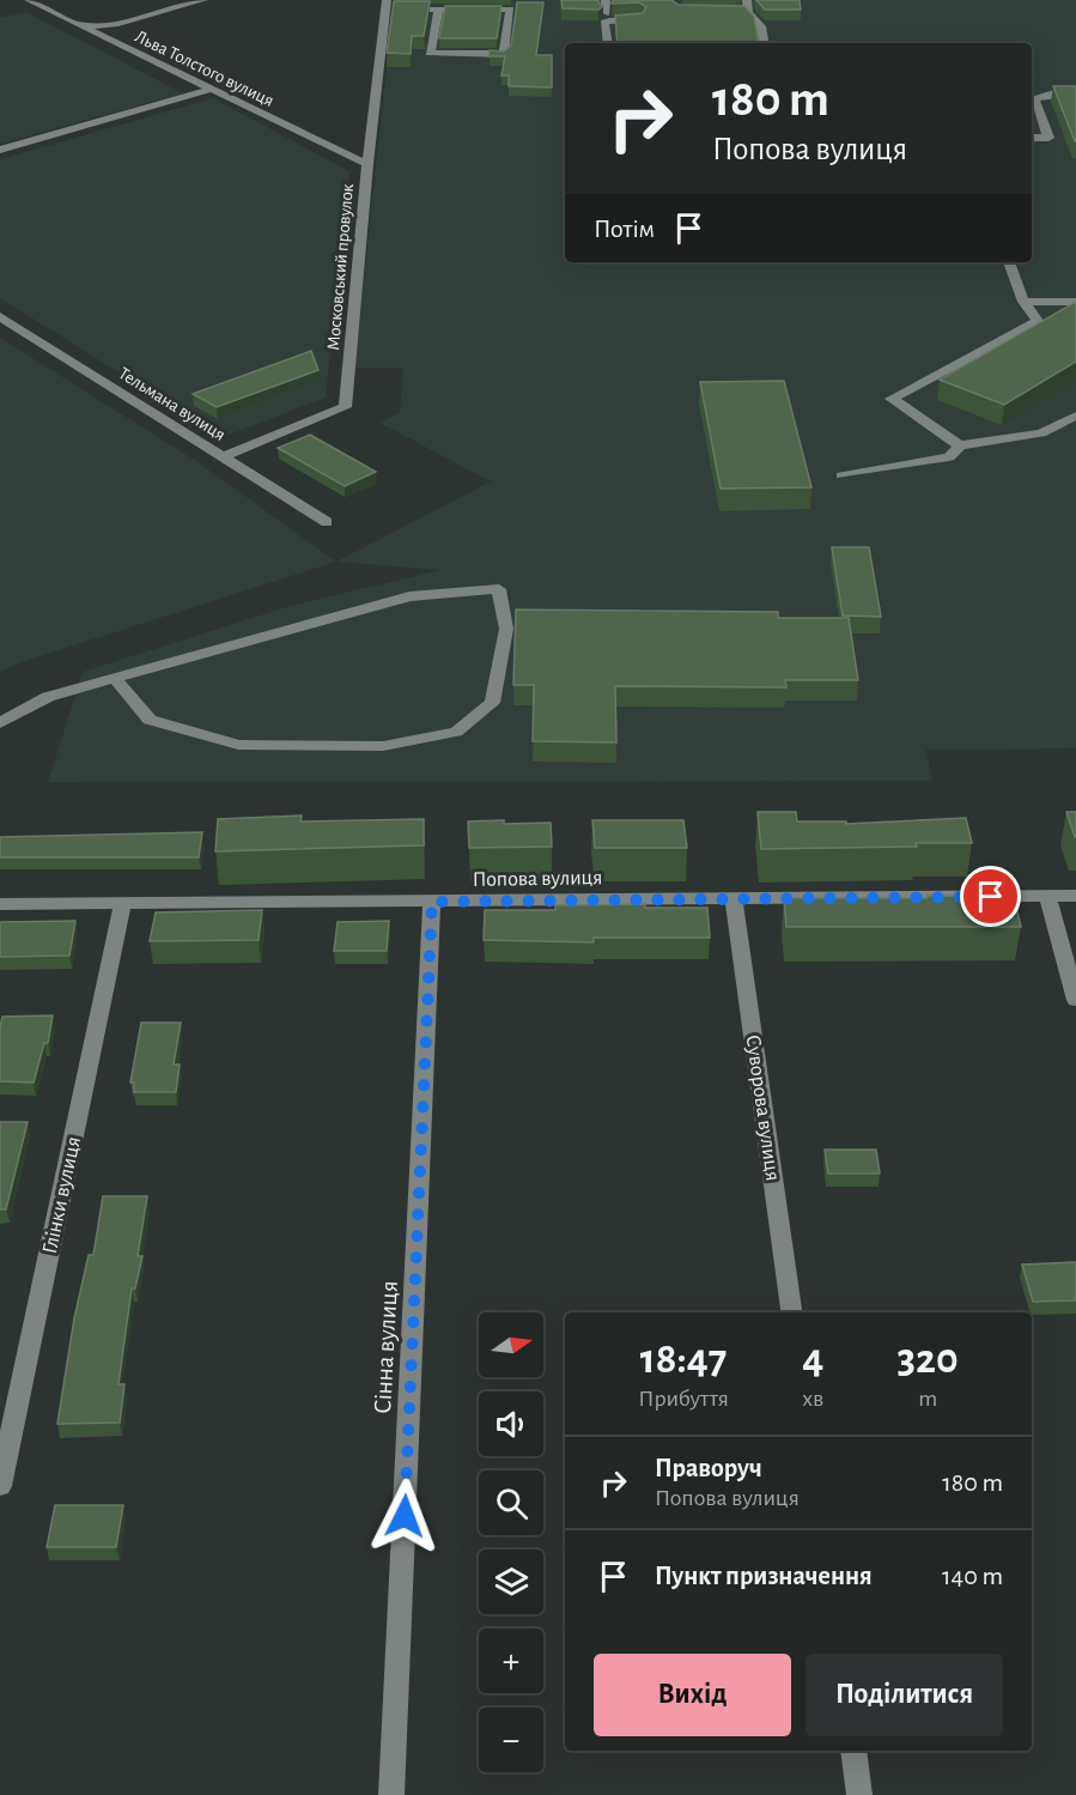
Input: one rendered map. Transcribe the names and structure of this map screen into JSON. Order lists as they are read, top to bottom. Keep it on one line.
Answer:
{"streets":{"street":["Льва Толстого вулиця","Московський провулок","Тельмана вулиця","Попова вулиця","Суворова вулиця","Глінки вулиця","Сінна вулиця"]},"crossings":[["Льва Толстого вулиця","Московський провулок"],["Московський провулок","Тельмана вулиця"],["Попова вулиця","Суворова вулиця"],["Попова вулиця","Глінки вулиця"],["Попова вулиця","Сінна вулиця"]],"north":"right","page":{"turn":["180 m","Попова вулиця"],"then":"Потім","map_buttons":["+","−"],"eta":["18:47","Прибуття","4","хв","320","m"],"list":[{"name":"Праворуч","note":"Попова вулиця","value":"180 m"},{"name":"Пункт призначення","value":"140 m"}],"buttons":["Вихід","Поділитися"]}}
